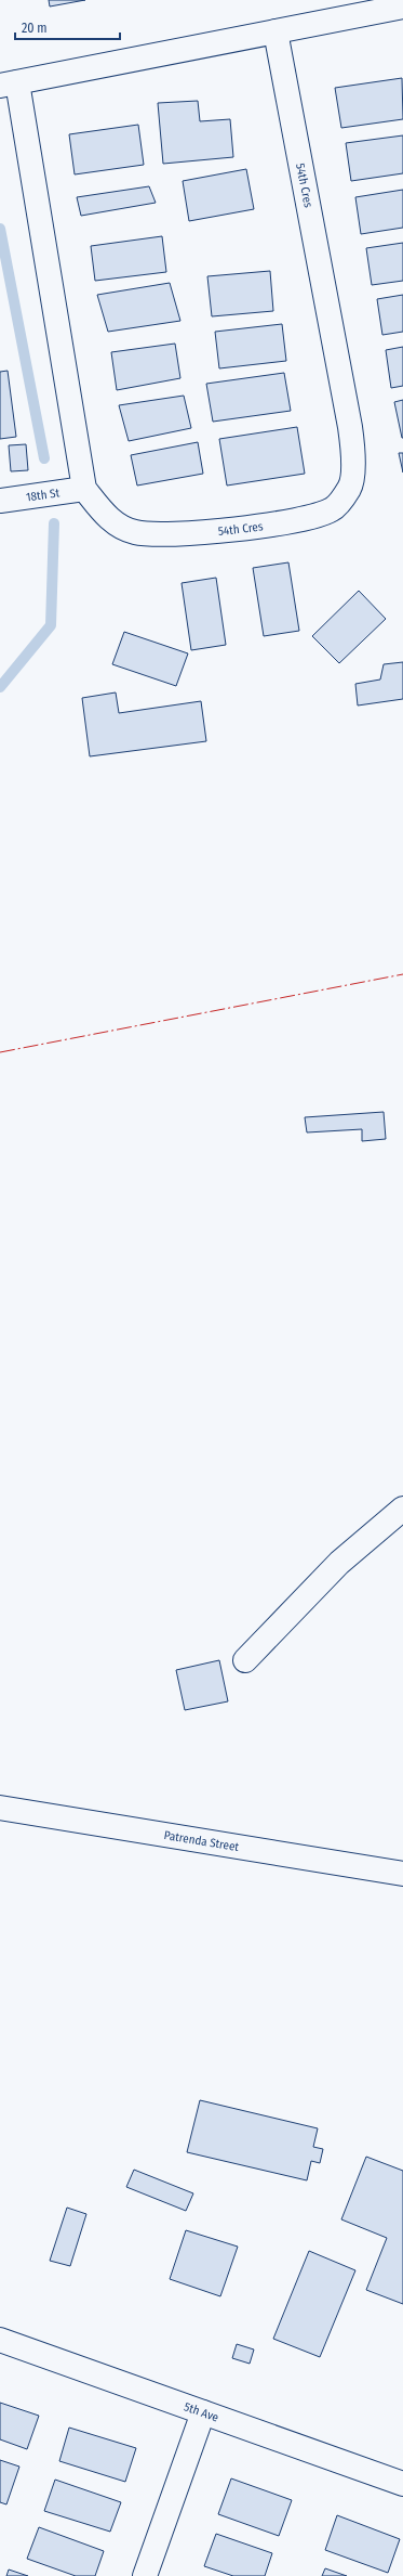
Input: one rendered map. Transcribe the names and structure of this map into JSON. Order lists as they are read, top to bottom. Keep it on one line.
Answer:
{"streets":{"street":["54th Cres","18th St","Patrenda Street","5th Ave"]},"crossings":[["54th Cres","18th St"]],"scale_bar":"20 m"}
